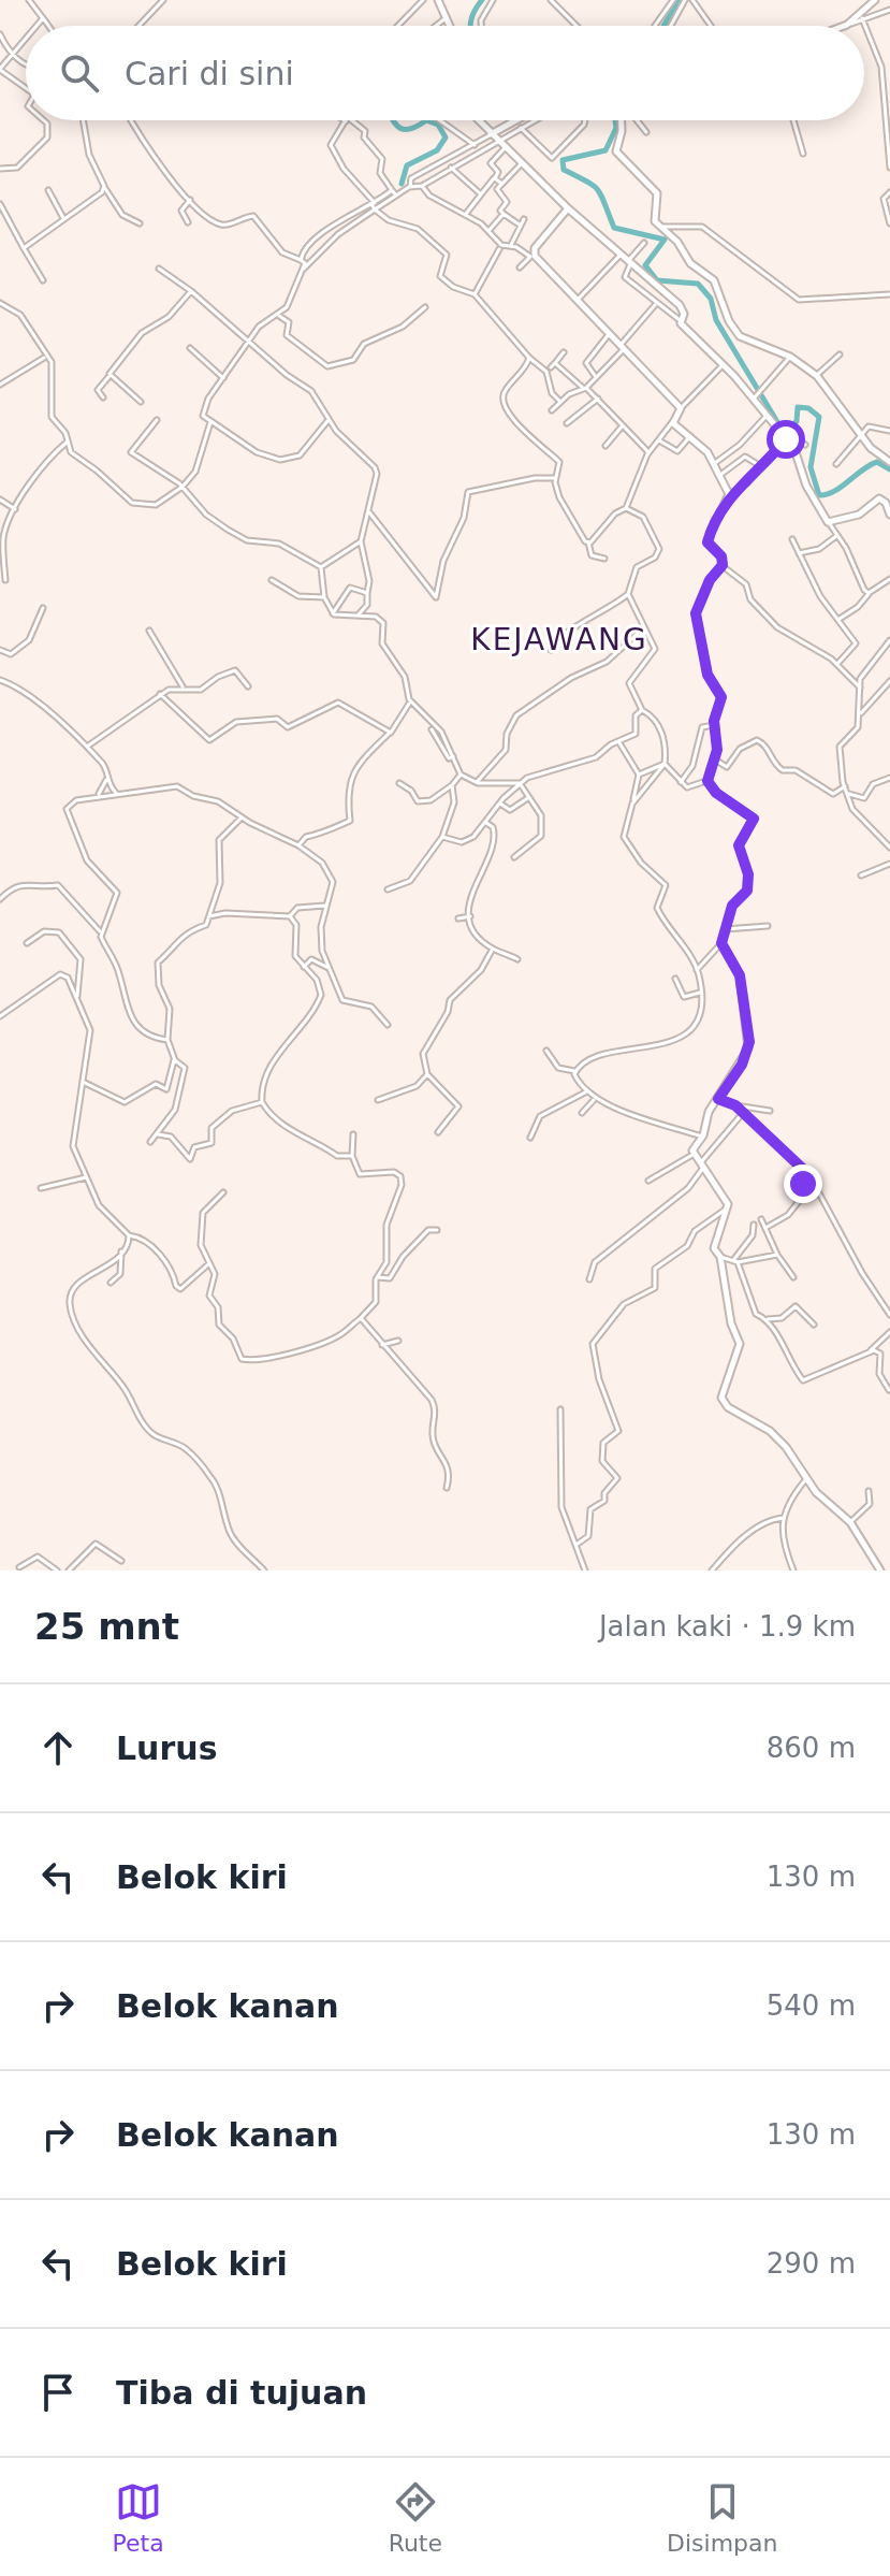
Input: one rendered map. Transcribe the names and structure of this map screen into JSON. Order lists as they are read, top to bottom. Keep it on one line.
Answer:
{"districts":["KEJAWANG"],"page":{"search":"Cari di sini","heading":["25 mnt","Jalan kaki · 1.9 km"],"list":[["Lurus","860 m"],["Belok kiri","130 m"],["Belok kanan","540 m"],["Belok kanan","130 m"],["Belok kiri","290 m"],"Tiba di tujuan"],"nav":["Peta","Rute","Disimpan"]}}
